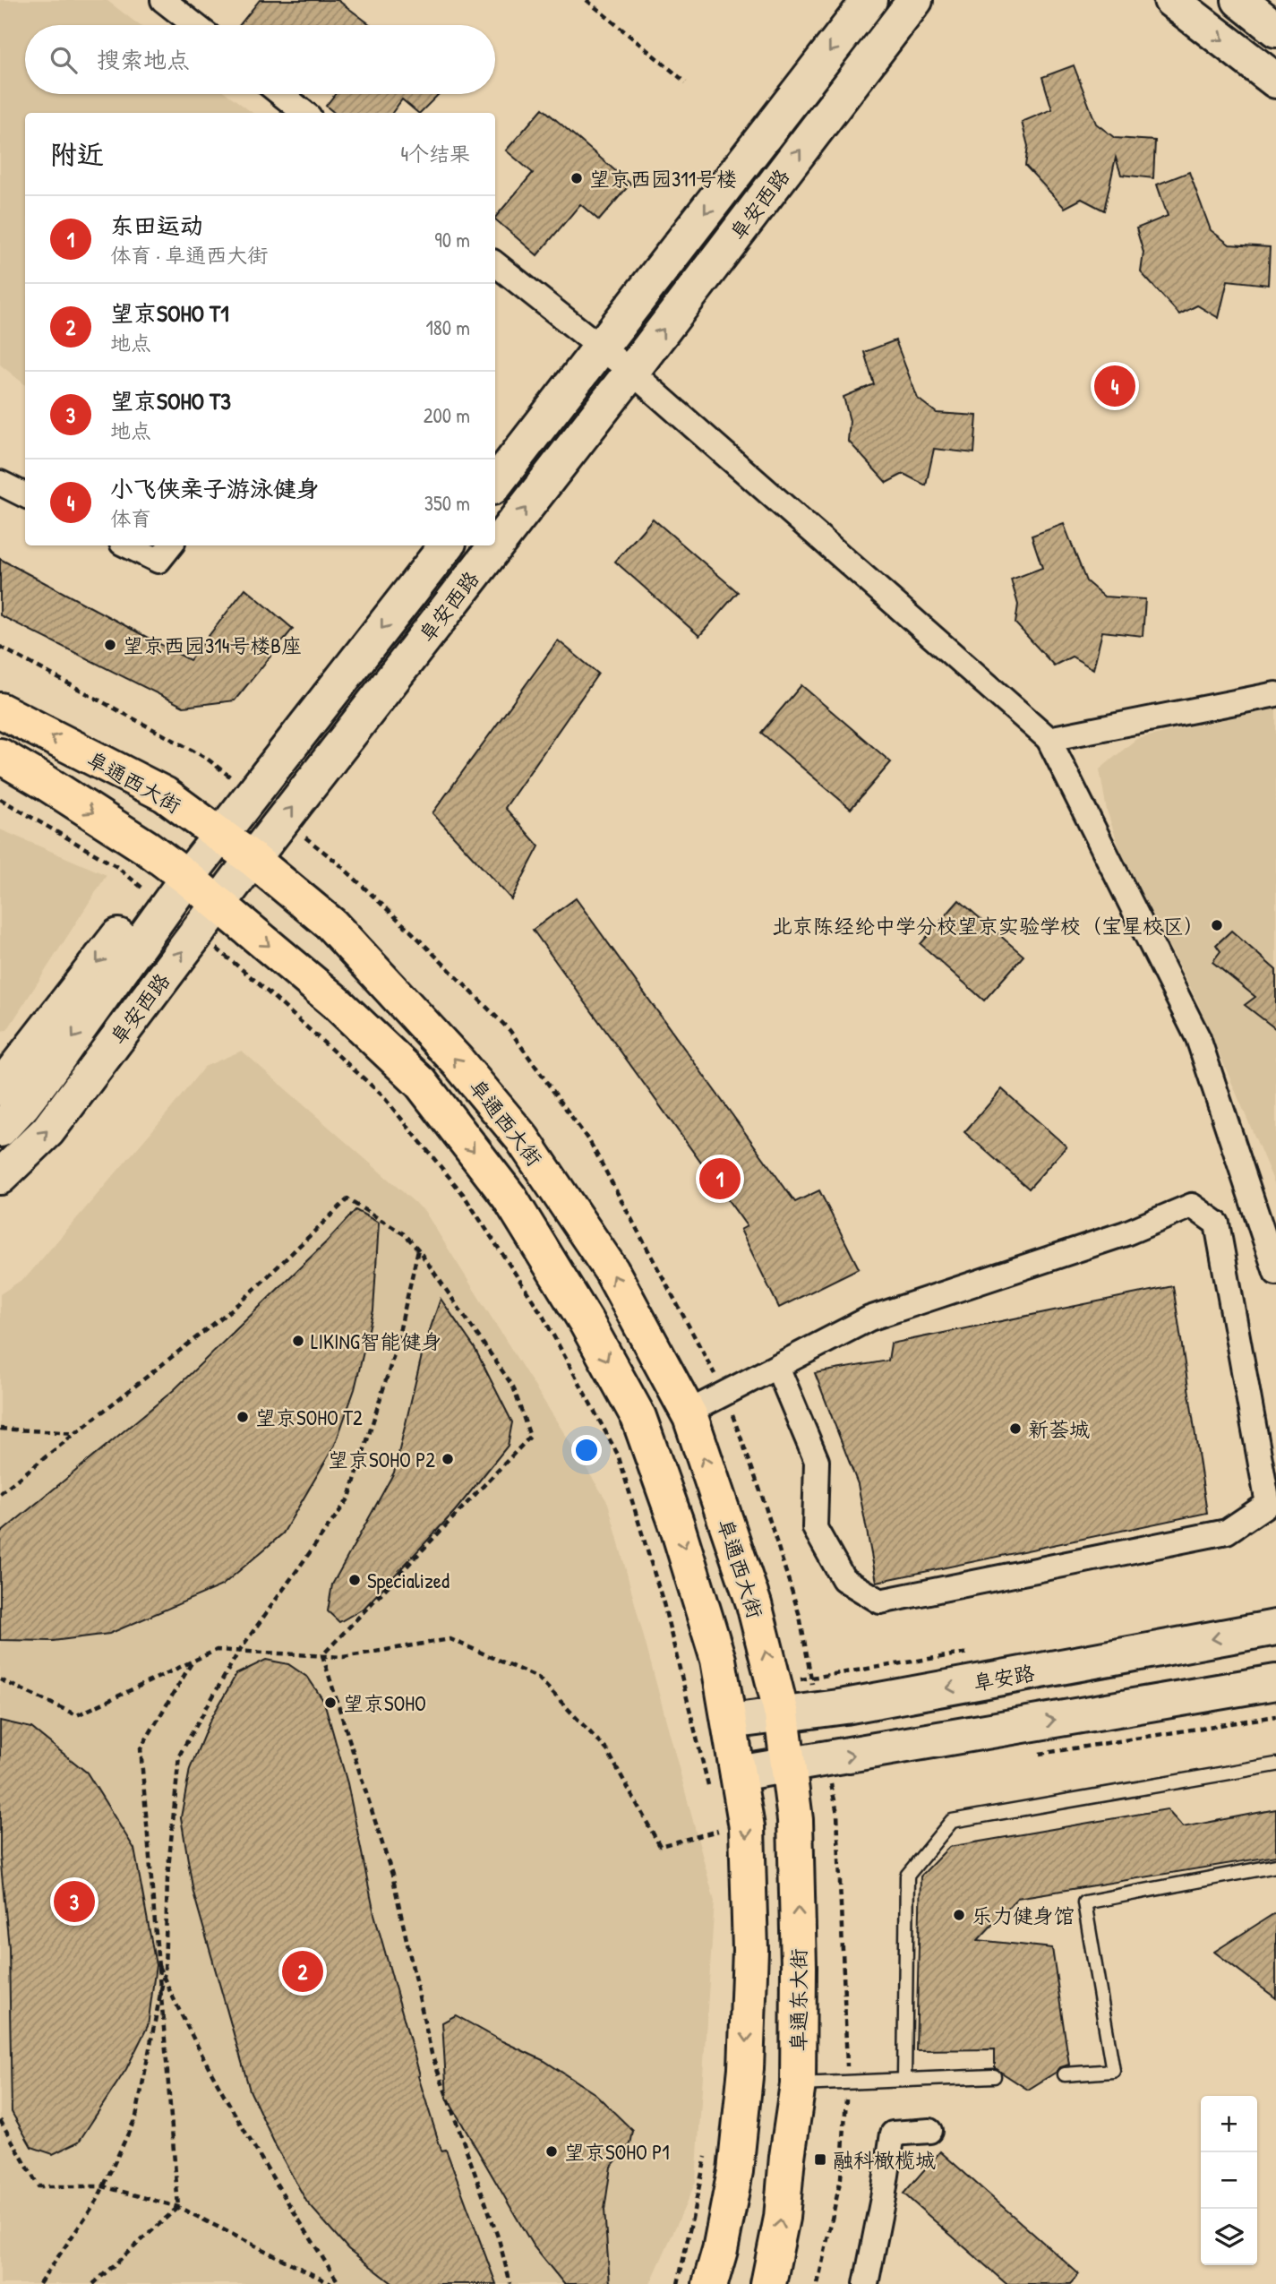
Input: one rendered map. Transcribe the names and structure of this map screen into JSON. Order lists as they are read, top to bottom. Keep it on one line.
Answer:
{"streets":{"main road":["阜安西路","阜通西大街","阜安路","阜通东大街"]},"crossings":[["阜安西路","阜通西大街"],["阜通西大街","阜安路"],["阜通西大街","阜通东大街"],["阜安路","阜通东大街"]],"places":{"other":["望京西园311号楼","望京西园314号楼B座","北京陈经纶中学分校望京实验学校（宝星校区）","LIKING智能健身","望京SOHO T2","新荟城","望京SOHO P2","Specialized","望京SOHO","乐力健身馆","望京SOHO P1"],"transit":["融科橄榄城"]},"page":{"search":"搜索地点","heading":["附近","4个结果"],"list":[{"mark":"1","name":"东田运动","note":"体育 · 阜通西大街","value":"90 m"},{"mark":"2","name":"望京SOHO T1","note":"地点","value":"180 m"},{"mark":"3","name":"望京SOHO T3","note":"地点","value":"200 m"},{"mark":"4","name":"小飞侠亲子游泳健身","note":"体育","value":"350 m"}],"pins":["4","1","3","2"],"map_buttons":["+","−"]}}
